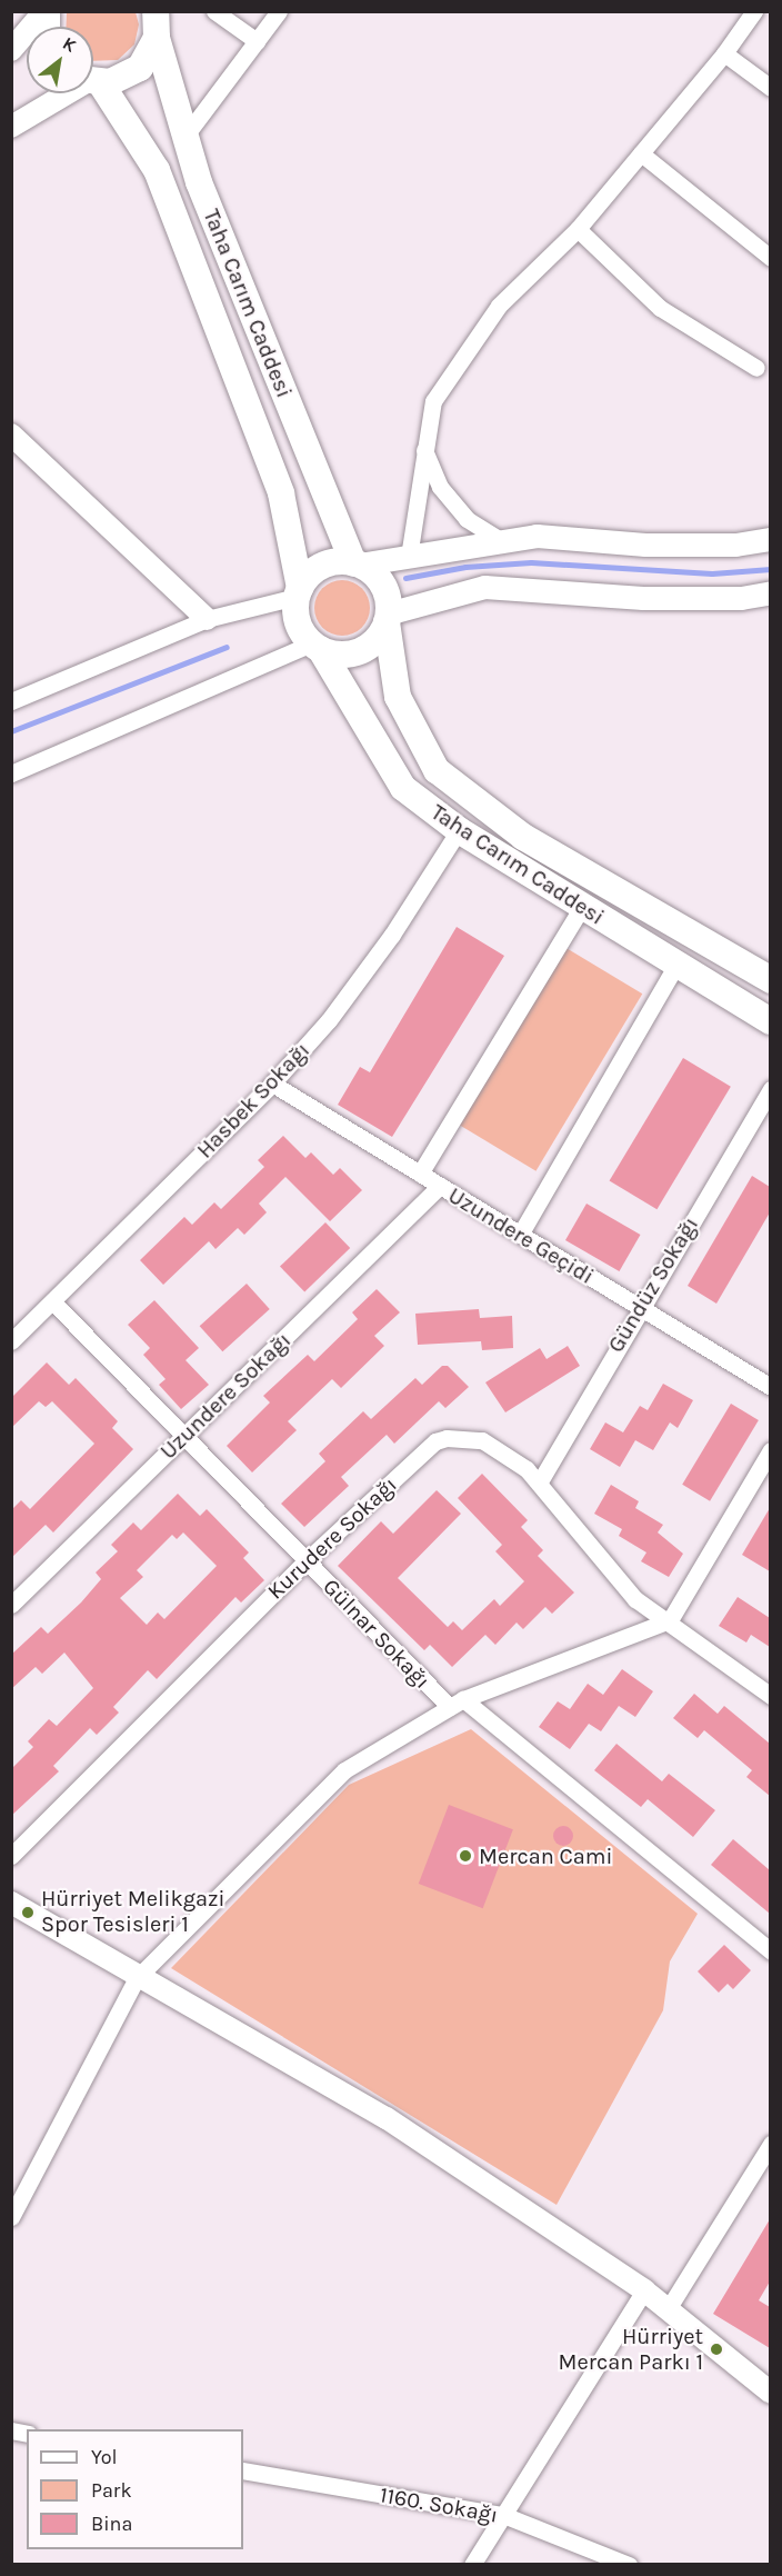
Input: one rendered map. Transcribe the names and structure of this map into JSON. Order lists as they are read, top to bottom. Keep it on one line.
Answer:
{"streets":{"main road":["Taha Carım Caddesi"],"street":["Hasbek Sokağı","Uzundere Geçidi","Gündüz Sokağı","Uzundere Sokağı","Kurudere Sokağı","Gülnar Sokağı","1160. Sokağı"]},"crossings":[["Taha Carım Caddesi","Hasbek Sokağı"],["Hasbek Sokağı","Uzundere Geçidi"],["Hasbek Sokağı","Gülnar Sokağı"],["Uzundere Geçidi","Gündüz Sokağı"],["Uzundere Geçidi","Uzundere Sokağı"],["Gündüz Sokağı","Kurudere Sokağı"],["Uzundere Sokağı","Gülnar Sokağı"],["Kurudere Sokağı","Gülnar Sokağı"]],"places":["Mercan Cami","Hürriyet Melikgazi Spor Tesisleri 1","Hürriyet Mercan Parkı 1"],"legend":["Yol","Park","Bina"],"north":"top right"}
